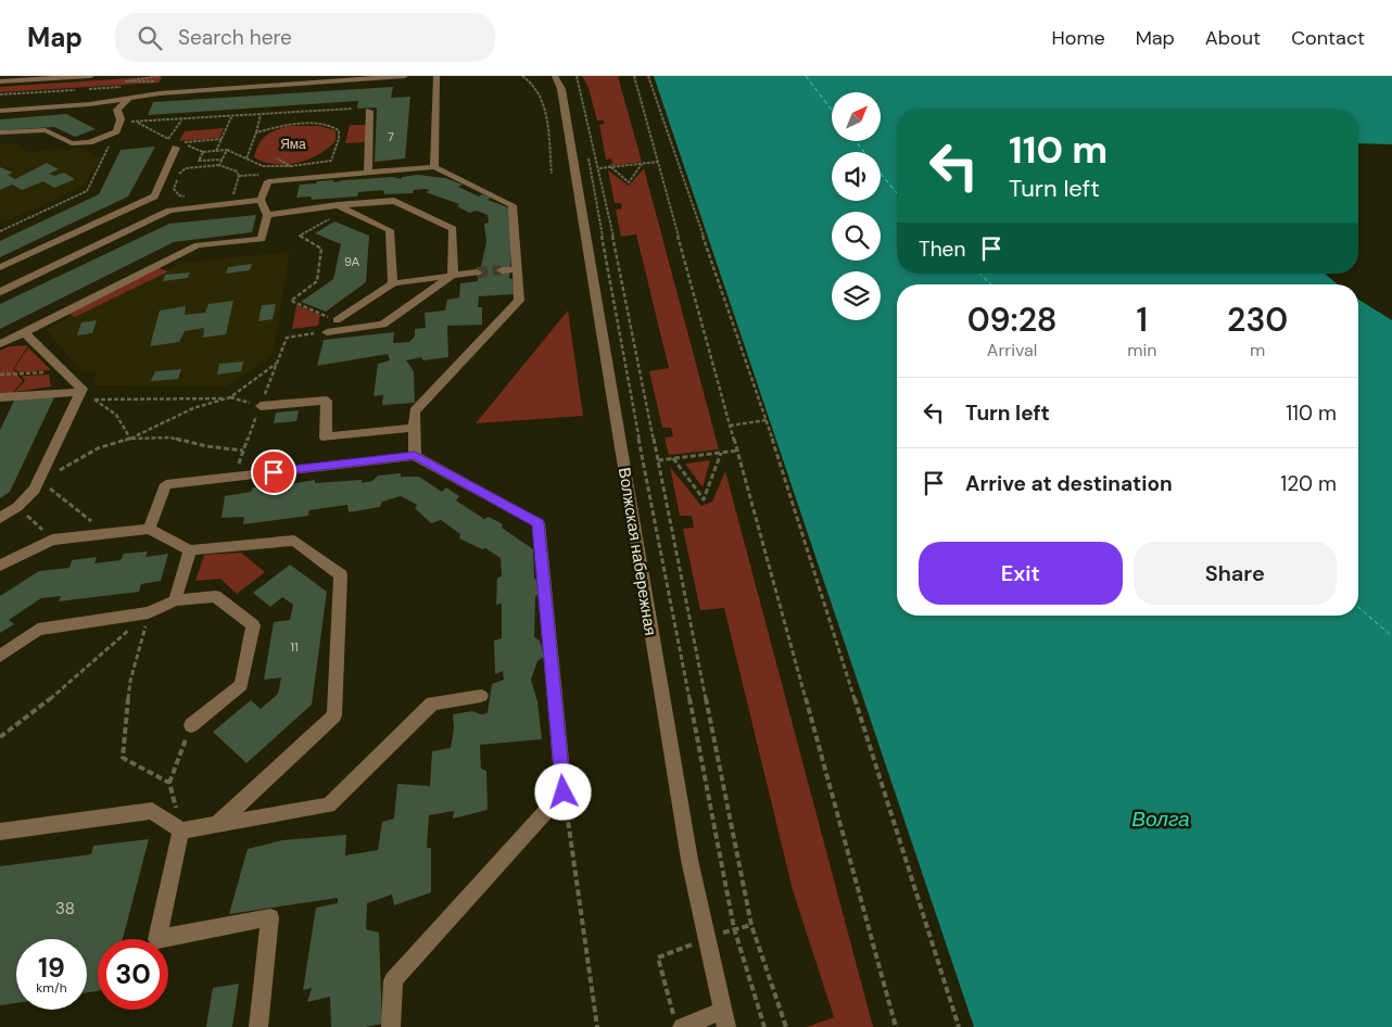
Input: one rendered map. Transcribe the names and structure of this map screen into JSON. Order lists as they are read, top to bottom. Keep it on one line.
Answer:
{"streets":{"street":["Волжская набережная"]},"water":["Волга"],"parks":["Яма"],"house_numbers":["7","9А","11","38"],"north":"top right","page":{"header":"Map","search":"Search here","nav":["Home","Map","About","Contact"],"turn":["110 m","Turn left"],"then":"Then","eta":["09:28","Arrival","1","min","230","m"],"list":[{"name":"Turn left","value":"110 m"},{"name":"Arrive at destination","value":"120 m"}],"buttons":["Exit","Share"],"speed":"19 km/h","limit":"30"}}
